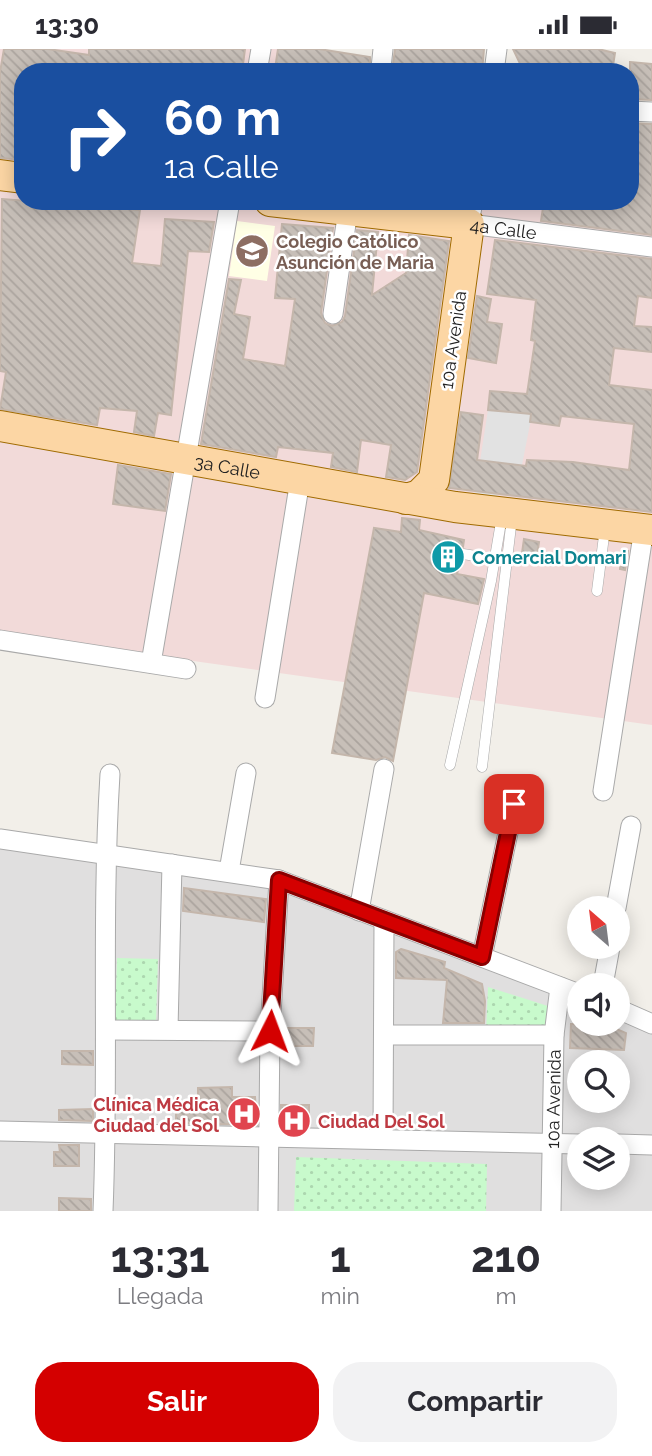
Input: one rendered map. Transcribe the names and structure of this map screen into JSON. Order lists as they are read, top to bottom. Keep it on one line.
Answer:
{"streets":{"main road":["4a Calle","10a Avenida","3a Calle"]},"crossings":[["4a Calle","10a Avenida"]],"places":{"school or university":["Colegio Católico Asunción de Maria"],"building":["Comercial Domari"],"hospital":["Clínica Médica Ciudad del Sol","Ciudad Del Sol"]},"north":"top left","page":{"status":"13:30","turn":["60 m","1a Calle"],"eta":["13:31","Llegada","1","min","210","m"],"buttons":["Salir","Compartir"]}}
